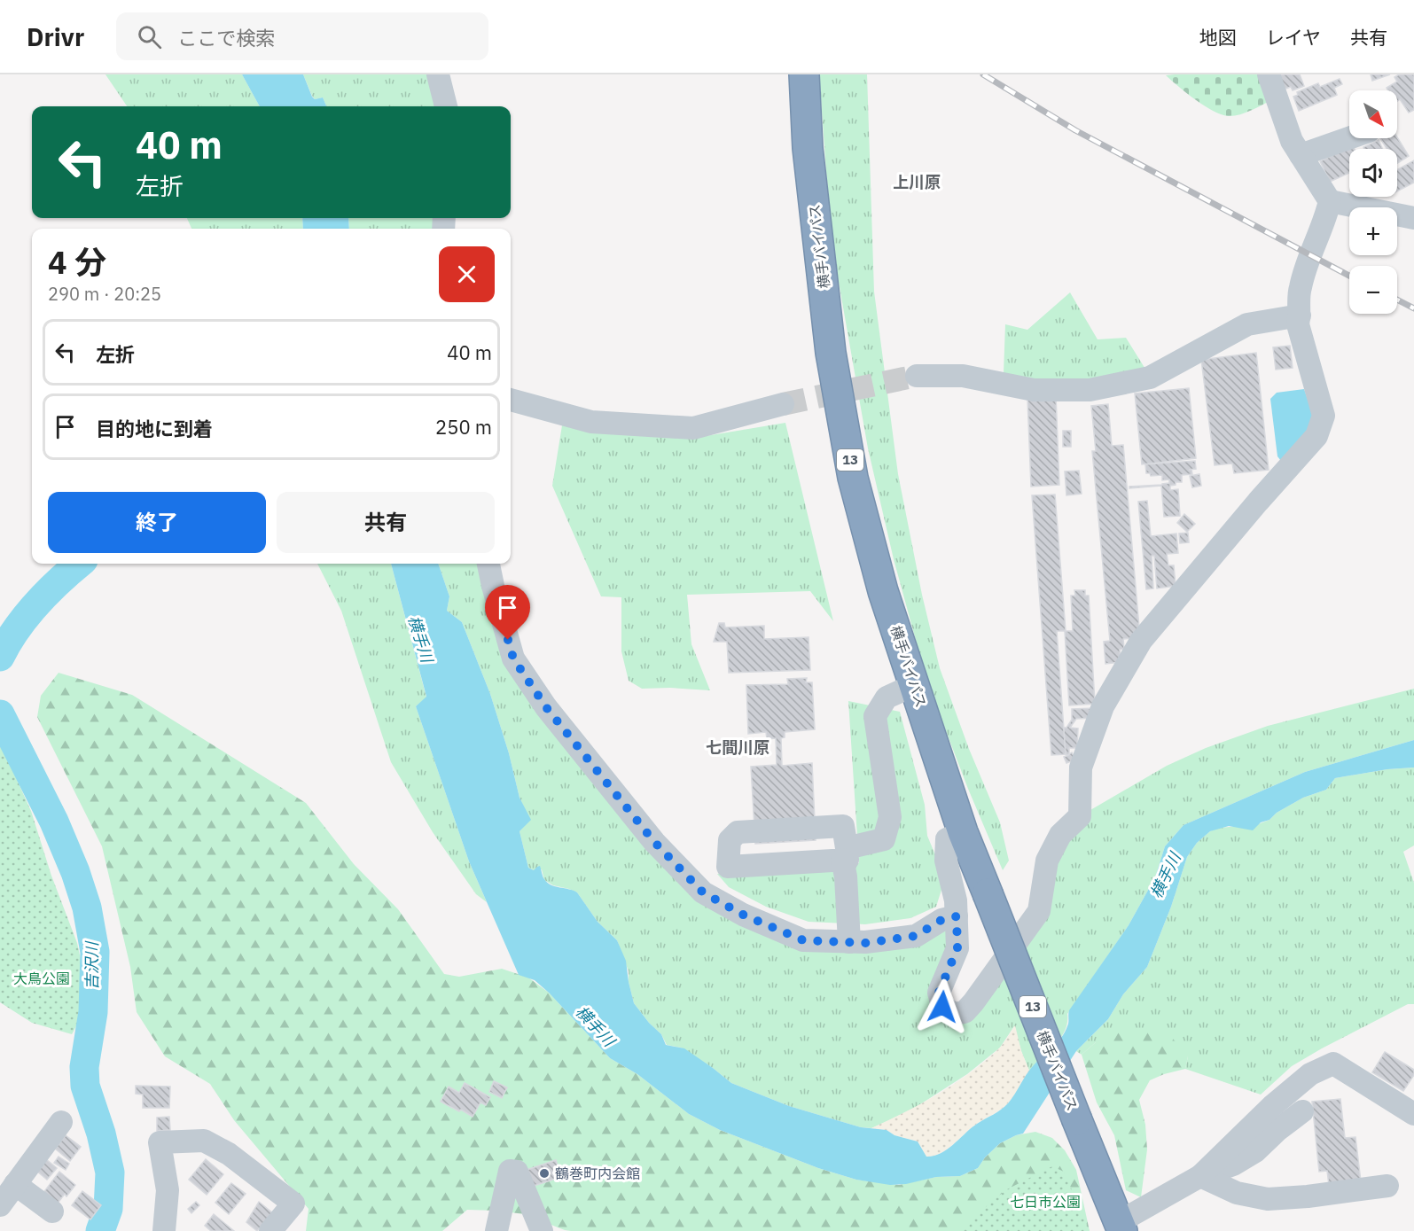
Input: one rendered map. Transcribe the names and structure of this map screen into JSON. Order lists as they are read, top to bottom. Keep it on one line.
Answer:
{"streets":{"highway":["横手バイパス","13"]},"districts":["上川原","七間川原"],"water":["横手川","吉沢川"],"parks":["大鳥公園","七日市公園"],"places":["鶴巻町内会館"],"north":"bottom right","page":{"header":"Drivr","search":"ここで検索","nav":["地図","レイヤ","共有"],"map_buttons":["+","−"],"turn":["40 m","左折"],"heading":["4 分","290 m · 20:25"],"list":[{"name":"左折","value":"40 m"},{"name":"目的地に到着","value":"250 m"}],"buttons":["終了","共有"]}}
